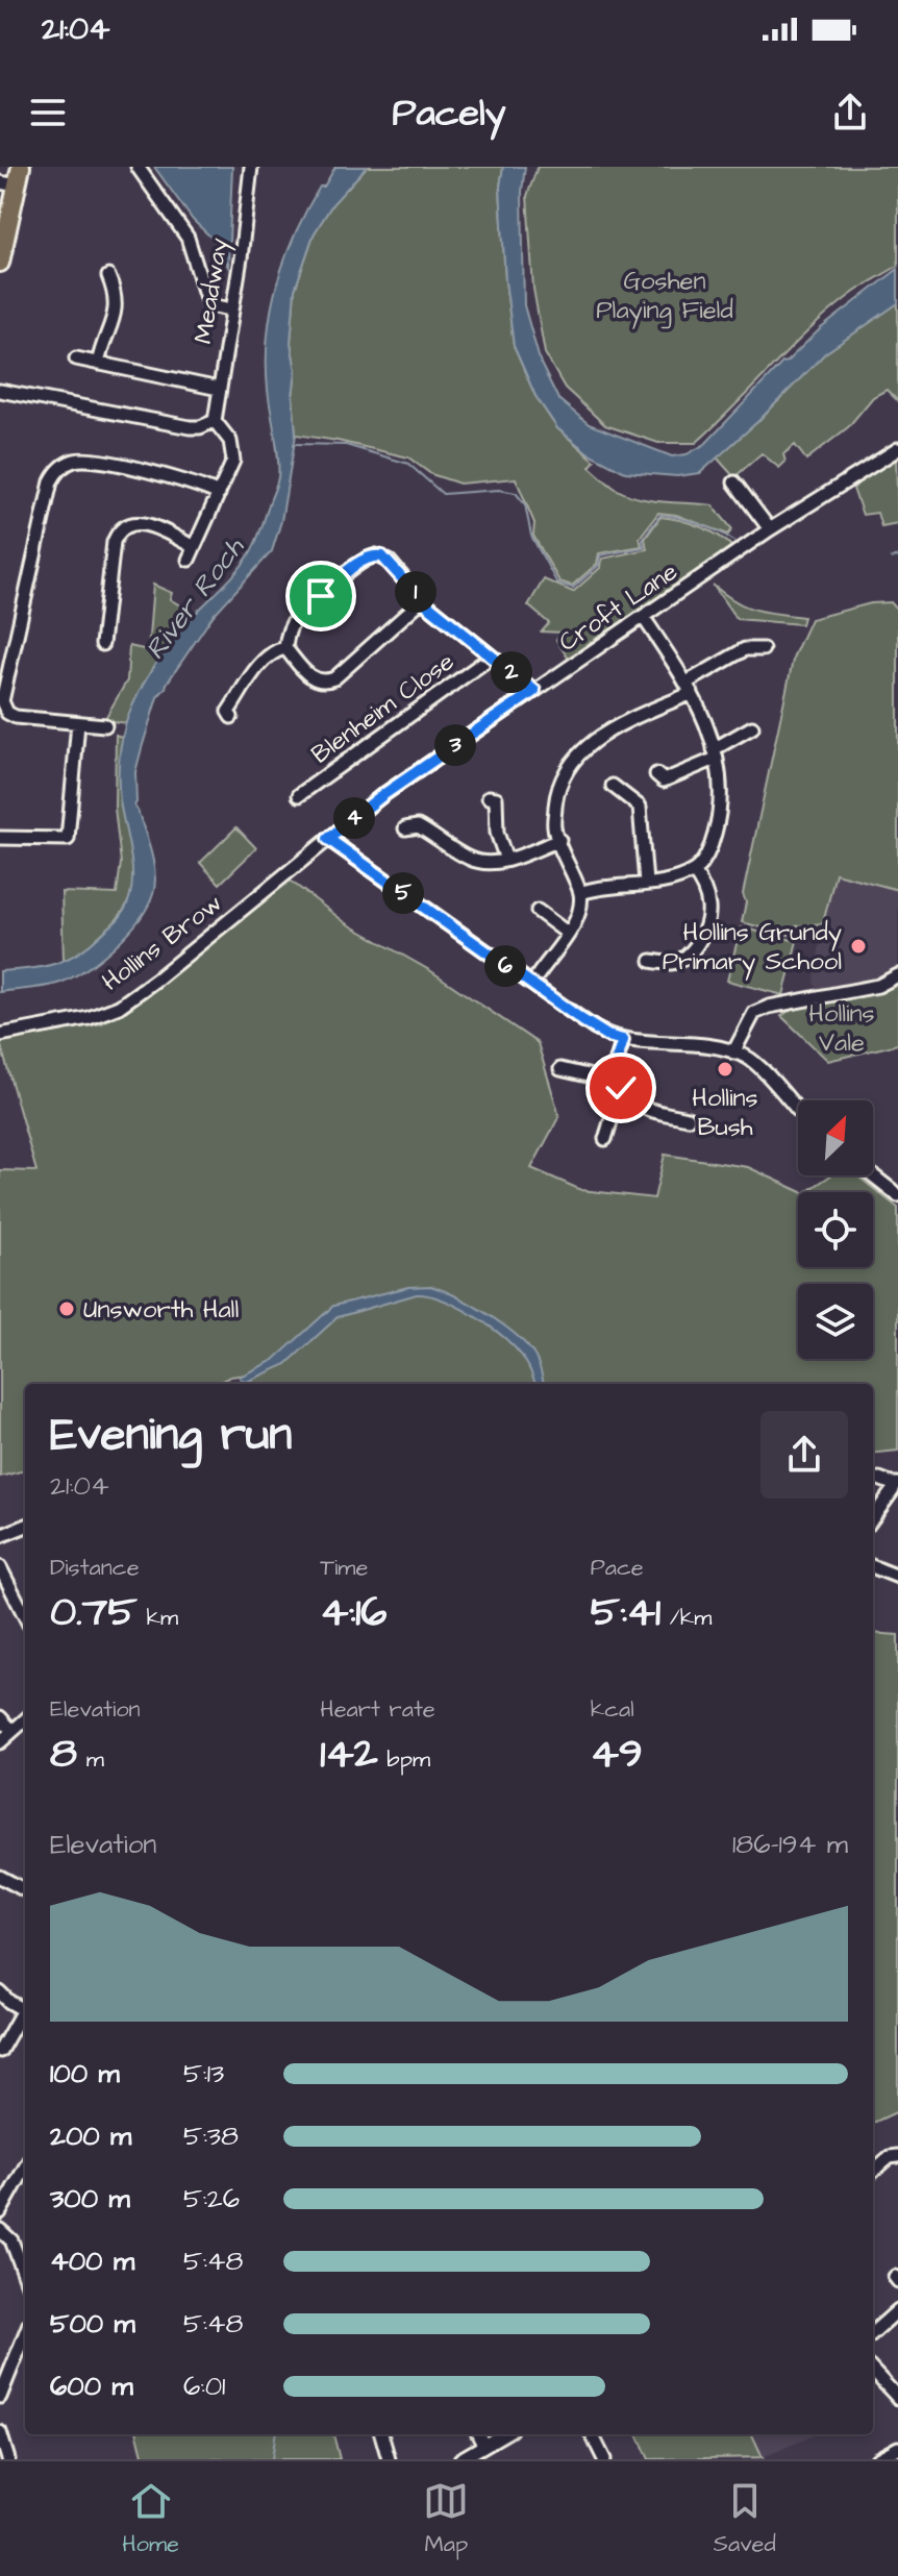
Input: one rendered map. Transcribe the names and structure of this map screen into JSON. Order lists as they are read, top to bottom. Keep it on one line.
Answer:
{"streets":{"street":["Meadway","Croft Lane","Blenheim Close","Hollins Brow"]},"crossings":[["Croft Lane","Hollins Brow"]],"water":["River Roch"],"parks":["Goshen Playing Field","Hollins Vale"],"places":["Hollins Grundy Primary School","Hollins Bush","Unsworth Hall"],"north":"top right","page":{"status":"21:04","header":"Pacely","pins":["1","2","3","4","5","6"],"heading":["Evening run","21:04"],"stats":[["Distance","0.75 km"],["Time","4:16"],["Pace","5:41 /km"],["Elevation","8 m"],["Heart rate","142 bpm"],["kcal","49"]],"chart":["Elevation","186–194 m"],"list":[{"name":"100 m","note":"5:13"},{"name":"200 m","note":"5:38"},{"name":"300 m","note":"5:26"},{"name":"400 m","note":"5:48"},{"name":"500 m","note":"5:48"},{"name":"600 m","note":"6:01"}],"tabs":["Home","Map","Saved"]}}
